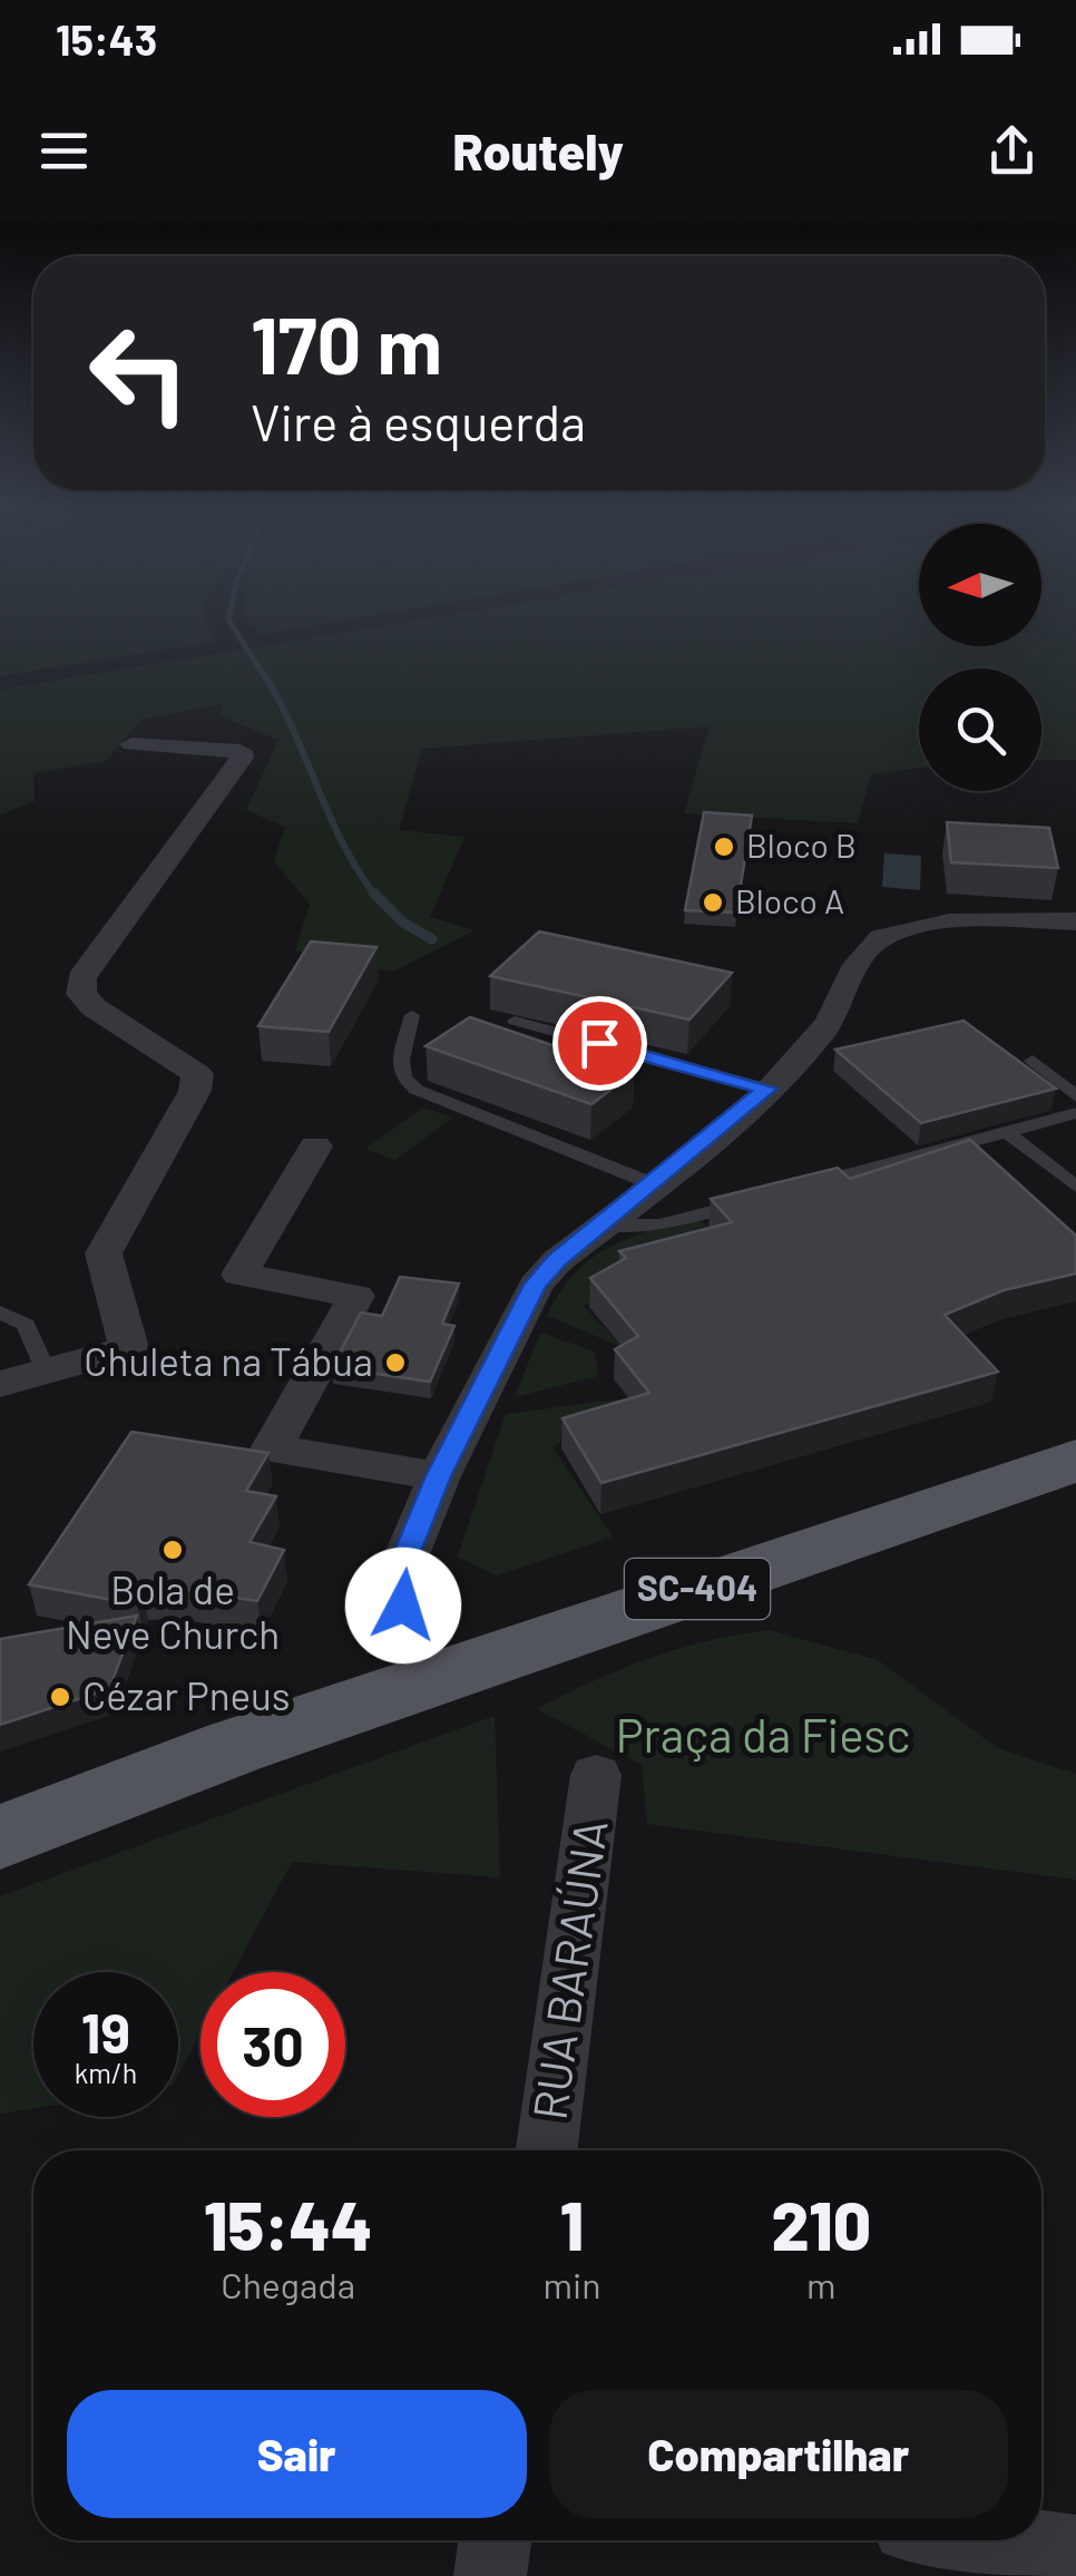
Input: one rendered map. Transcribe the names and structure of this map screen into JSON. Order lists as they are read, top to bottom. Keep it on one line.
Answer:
{"streets":{"main road":["SC-404"],"street":["RUA BARAÚNA"]},"parks":["Praça da Fiesc"],"places":["Bloco B","Bloco A","Chuleta na Tábua","Bola de Neve Church","Cézar Pneus"],"north":"left","page":{"status":"15:43","header":"Routely","turn":["170 m","Vire à esquerda"],"speed":"19 km/h","limit":"30","eta":["15:44","Chegada","1","min","210","m"],"buttons":["Sair","Compartilhar"]}}
